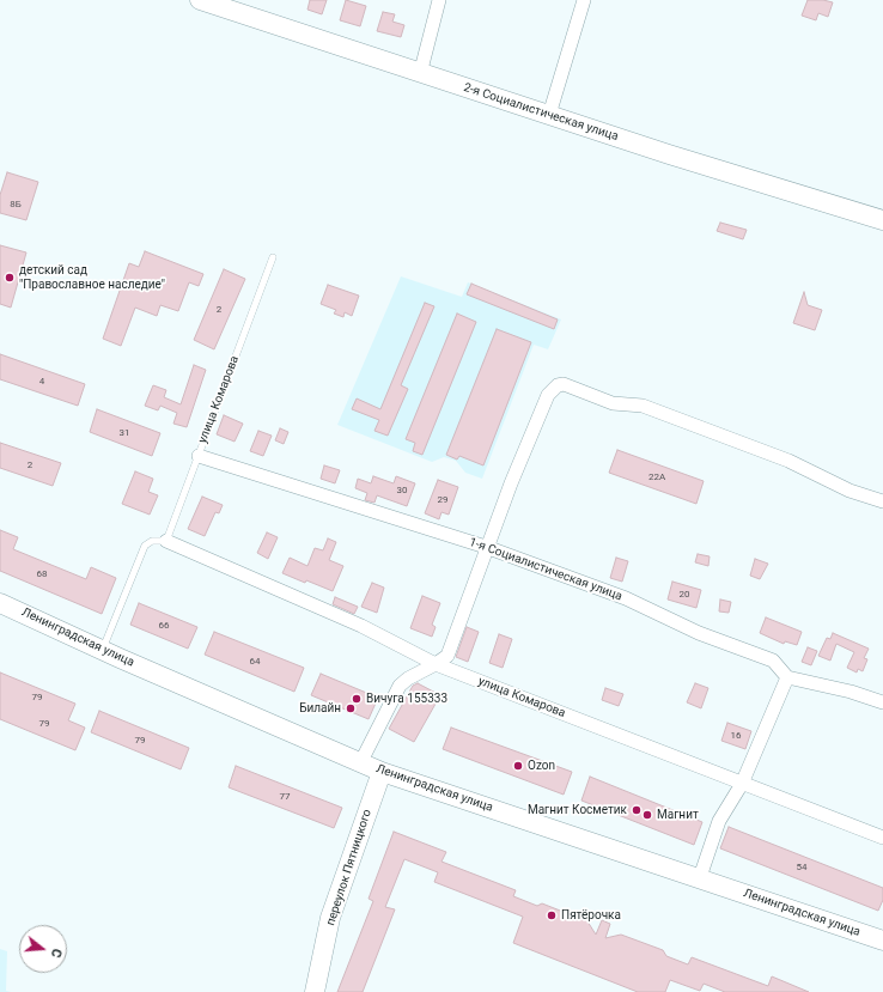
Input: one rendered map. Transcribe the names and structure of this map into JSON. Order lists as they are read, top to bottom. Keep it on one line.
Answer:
{"streets":{"street":["2-я Социалистическая улица","улица Комарова","1-я Социалистическая улица","Ленинградская улица","переулок Пятницкого"]},"crossings":[["улица Комарова","1-я Социалистическая улица"],["Ленинградская улица","переулок Пятницкого"]],"places":["детский сад \"Православное наследие\"","Вичуга 155333","Билайн","Ozon","Магнит Косметик","Магнит","Пятёрочка"],"house_numbers":["8Б","2","4","31","2","22А","30","29","68","20","66","64","79","79","16","79","77","54"],"north":"right"}
